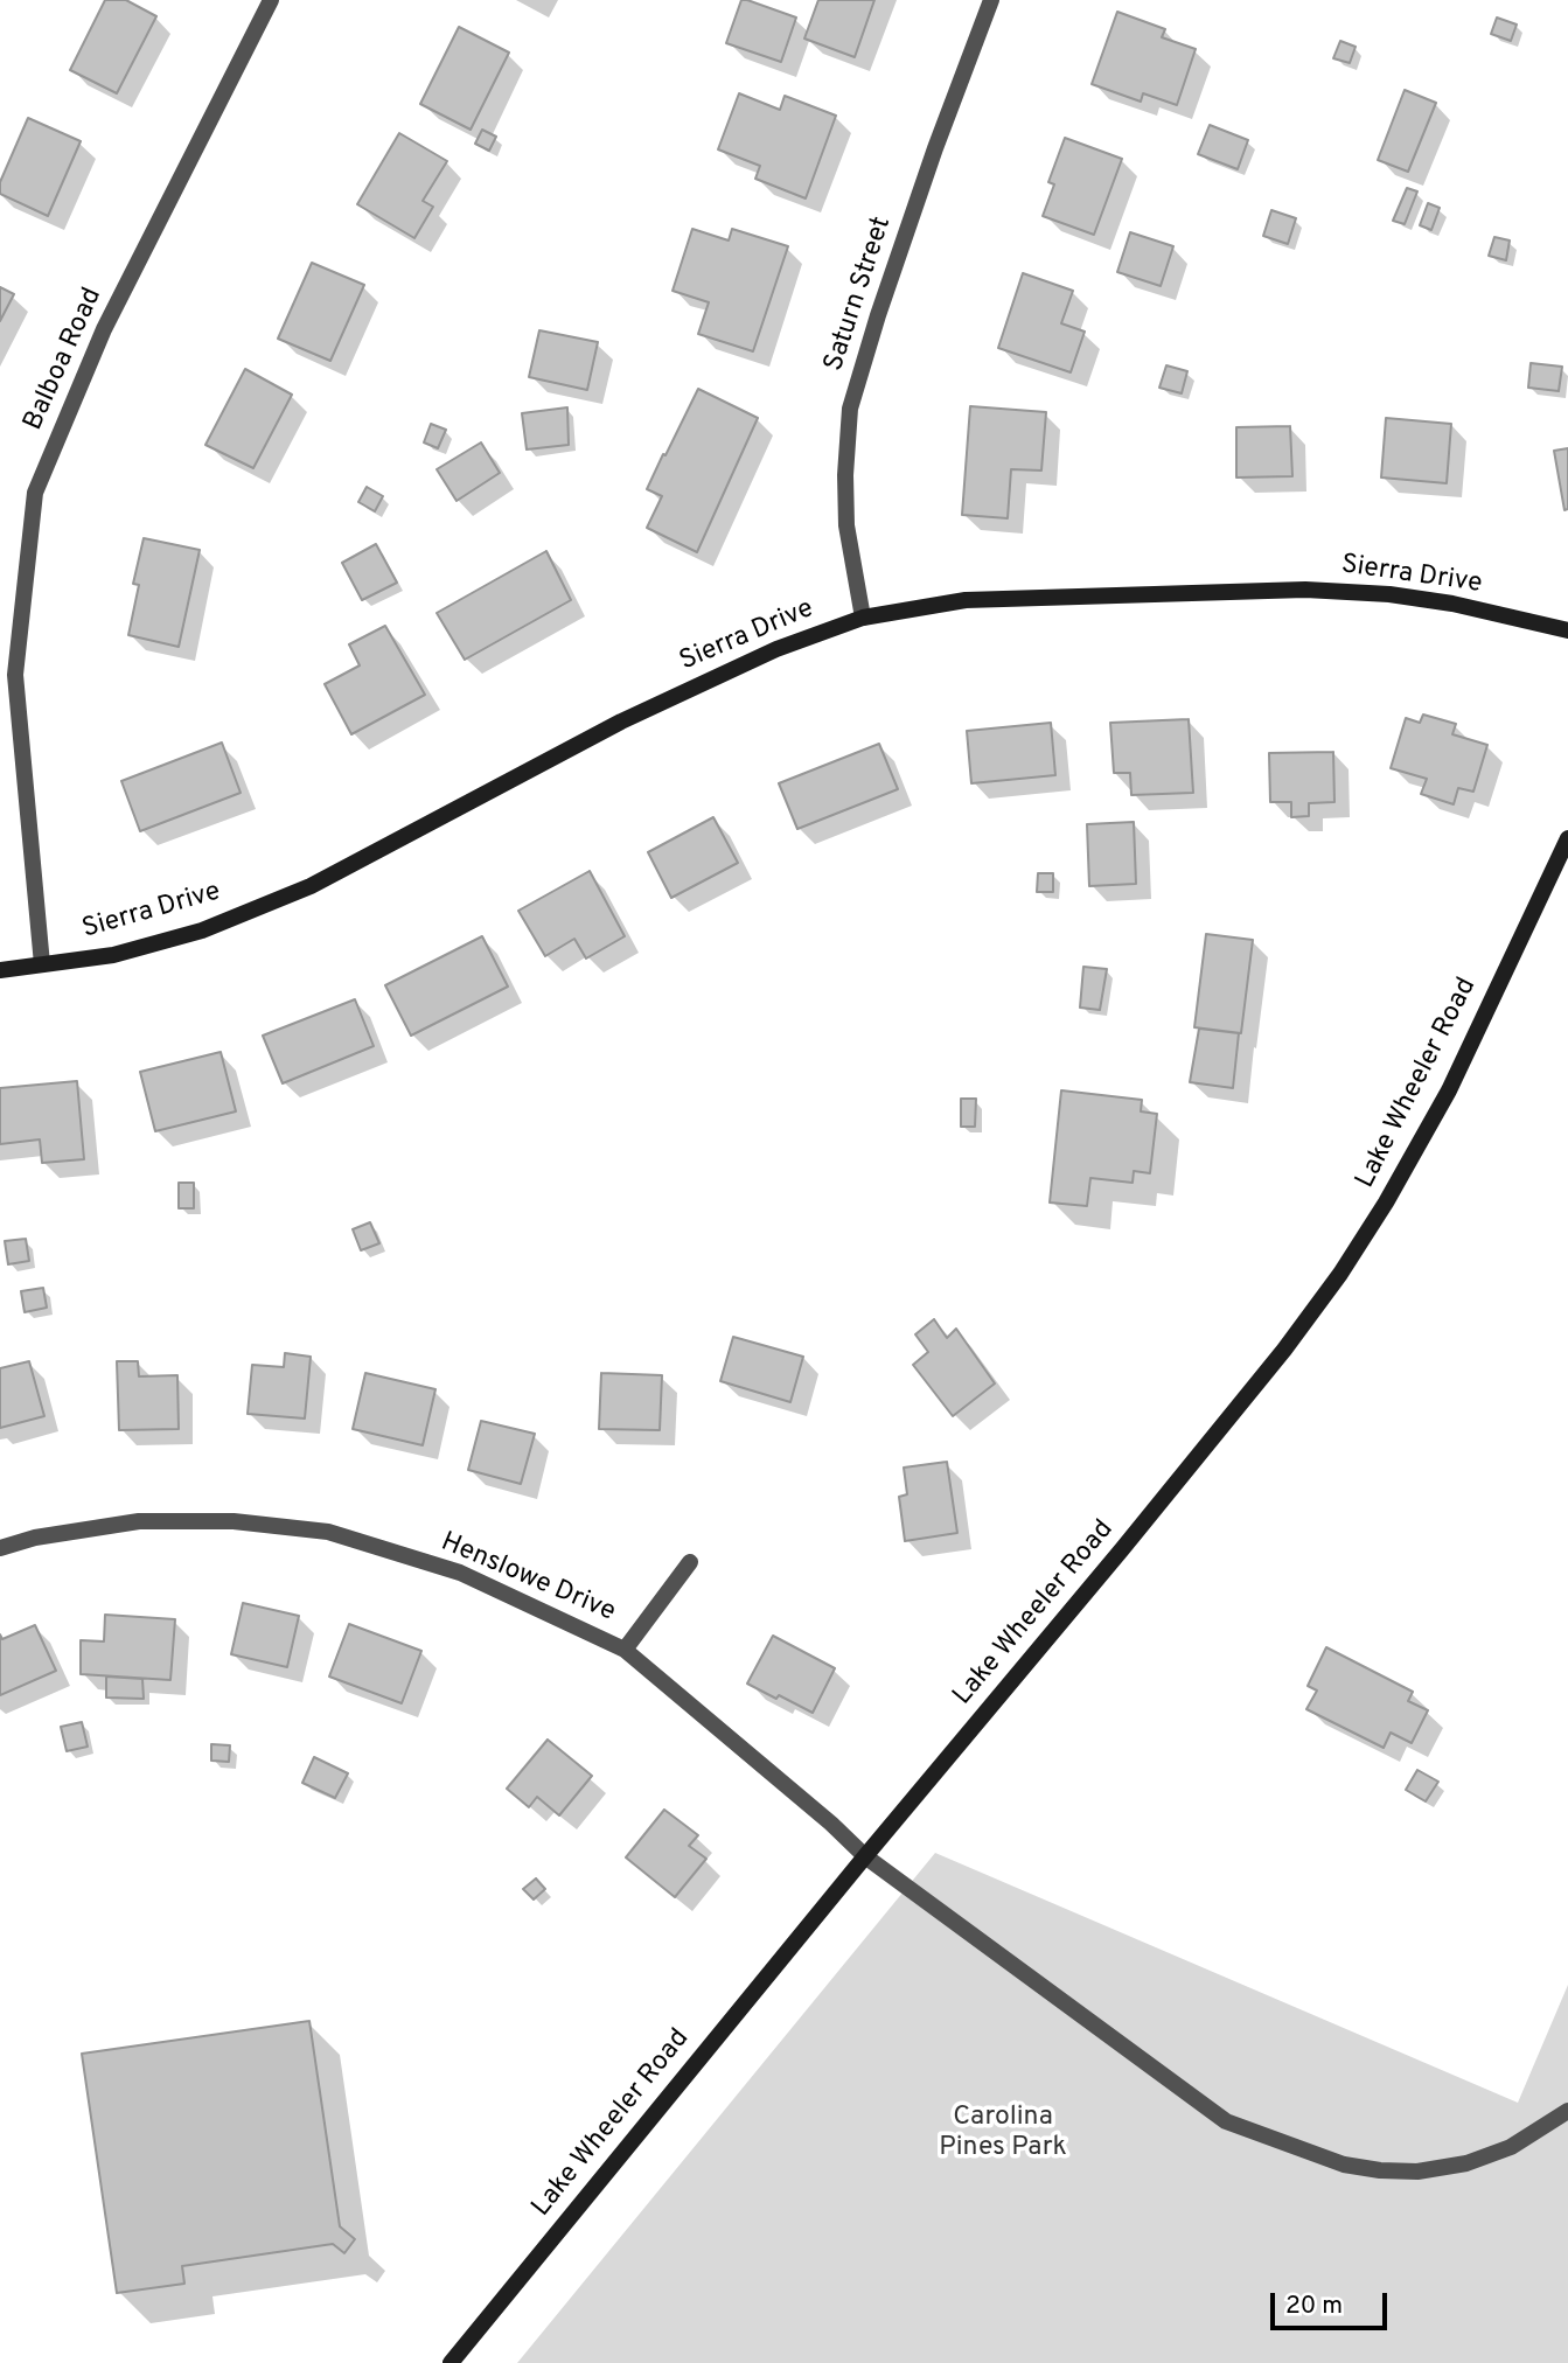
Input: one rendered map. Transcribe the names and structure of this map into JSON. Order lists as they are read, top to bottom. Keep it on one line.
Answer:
{"streets":{"main road":["Sierra Drive","Lake Wheeler Road"],"street":["Saturn Street","Balboa Road","Henslowe Drive"]},"crossings":[["Saturn Street","Sierra Drive"],["Balboa Road","Sierra Drive"],["Lake Wheeler Road","Henslowe Drive"]],"parks":["Carolina Pines Park"],"scale_bar":"20 m"}
